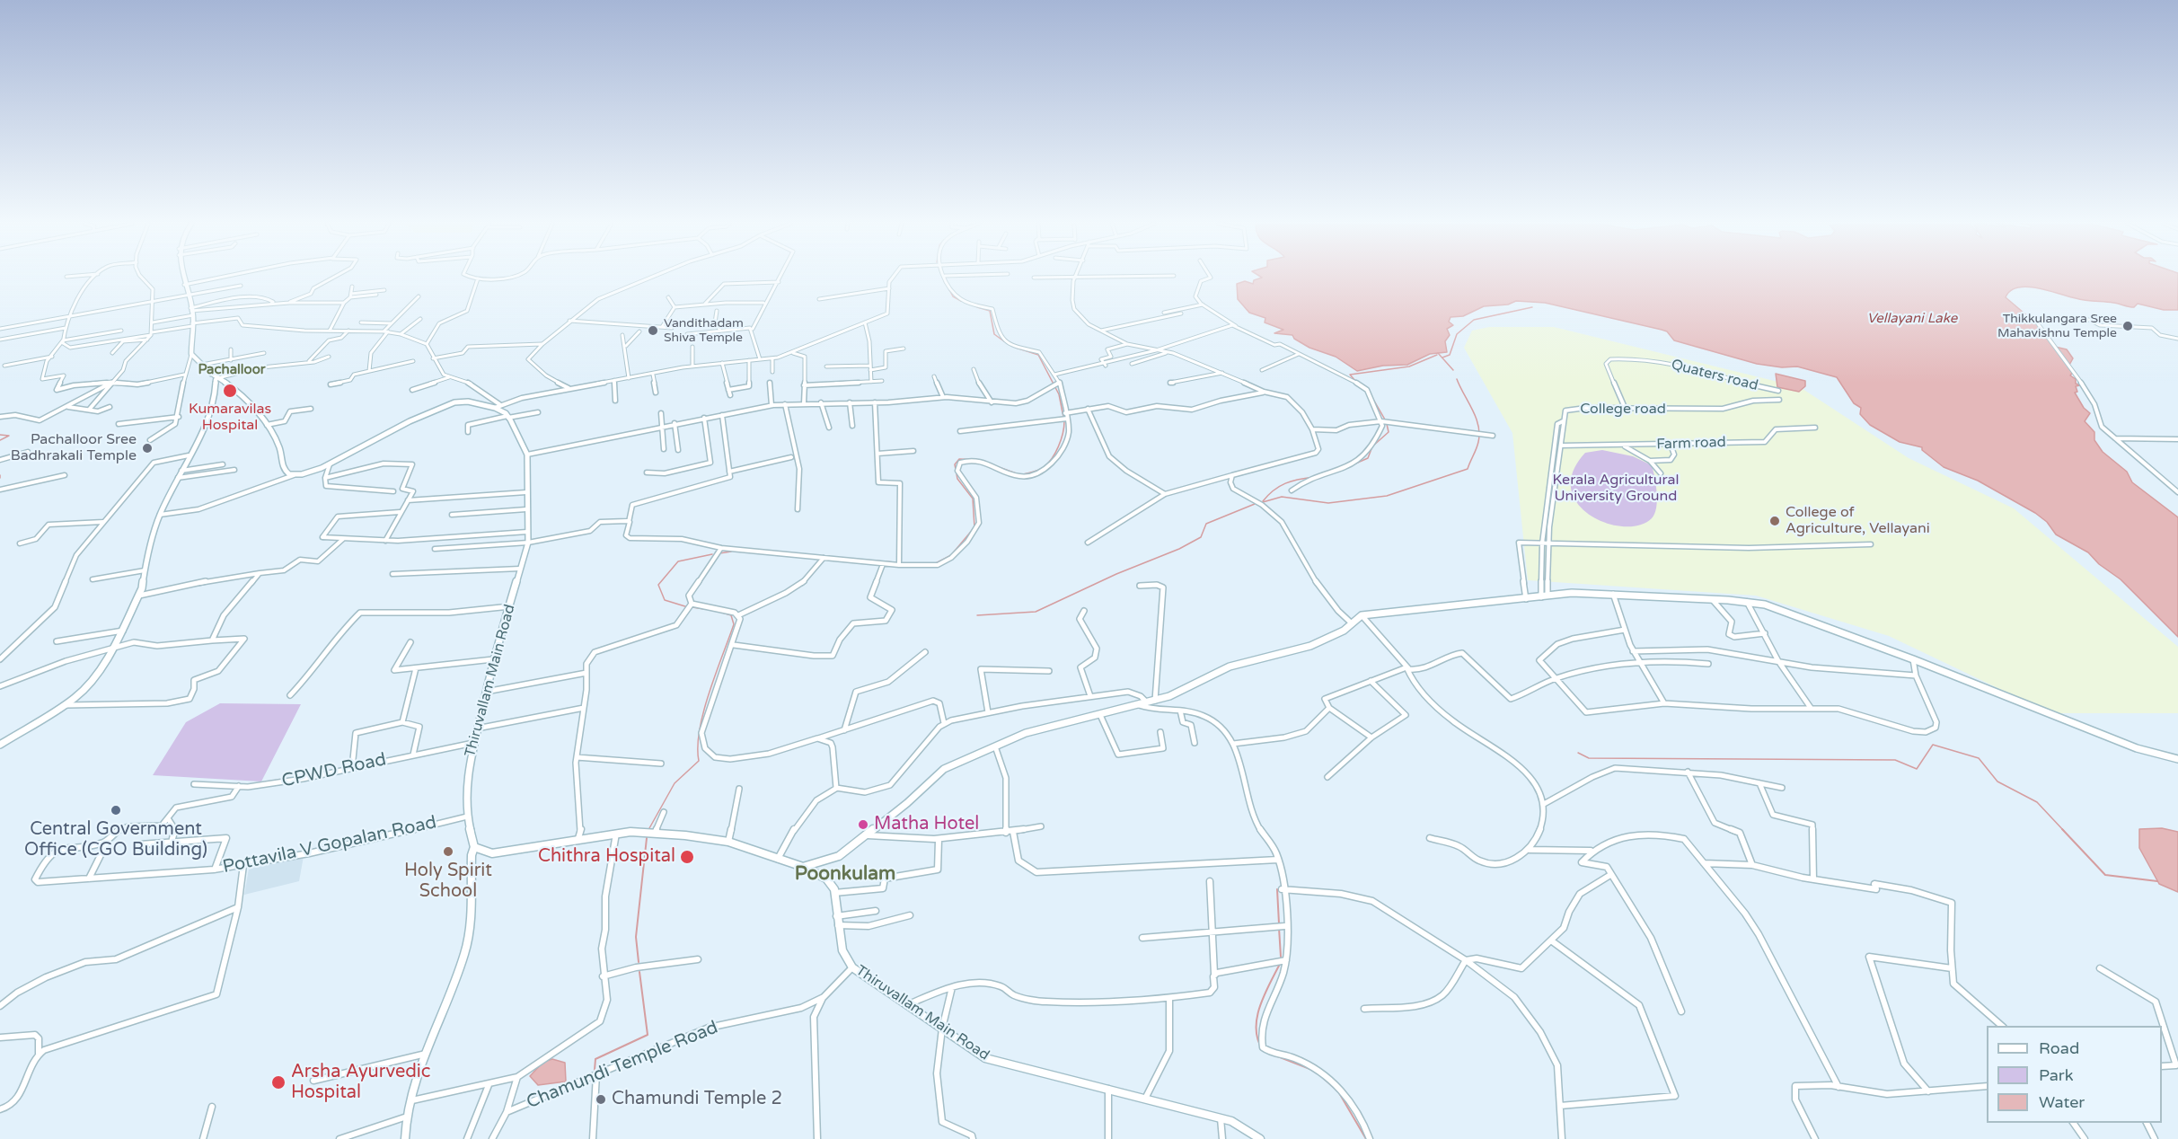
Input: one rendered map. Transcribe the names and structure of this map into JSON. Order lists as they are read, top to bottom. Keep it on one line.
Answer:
{"streets":{"main road":["Thiruvallam Main Road"],"street":["Quaters road","College road","Farm road","CPWD Road","Pottavila V Gopalan Road","Chamundi Temple Road"]},"crossings":[["Quaters road","College road"],["College road","Farm road"],["Thiruvallam Main Road","CPWD Road"],["Thiruvallam Main Road","Pottavila V Gopalan Road"],["Thiruvallam Main Road","Chamundi Temple Road"]],"districts":["Pachalloor","Poonkulam"],"water":["Vellayani Lake"],"parks":["Kerala Agricultural University Ground"],"places":["Thikkulangara Sree Mahavishnu Temple","Vandithadam Shiva Temple","Kumaravilas Hospital","Pachalloor Sree Badhrakali Temple","College of Agriculture, Vellayani","Central Government Office (CGO Building)","Matha Hotel","Holy Spirit School","Chithra Hospital","Arsha Ayurvedic Hospital","Chamundi Temple 2"],"legend":["Road","Park","Water"]}
